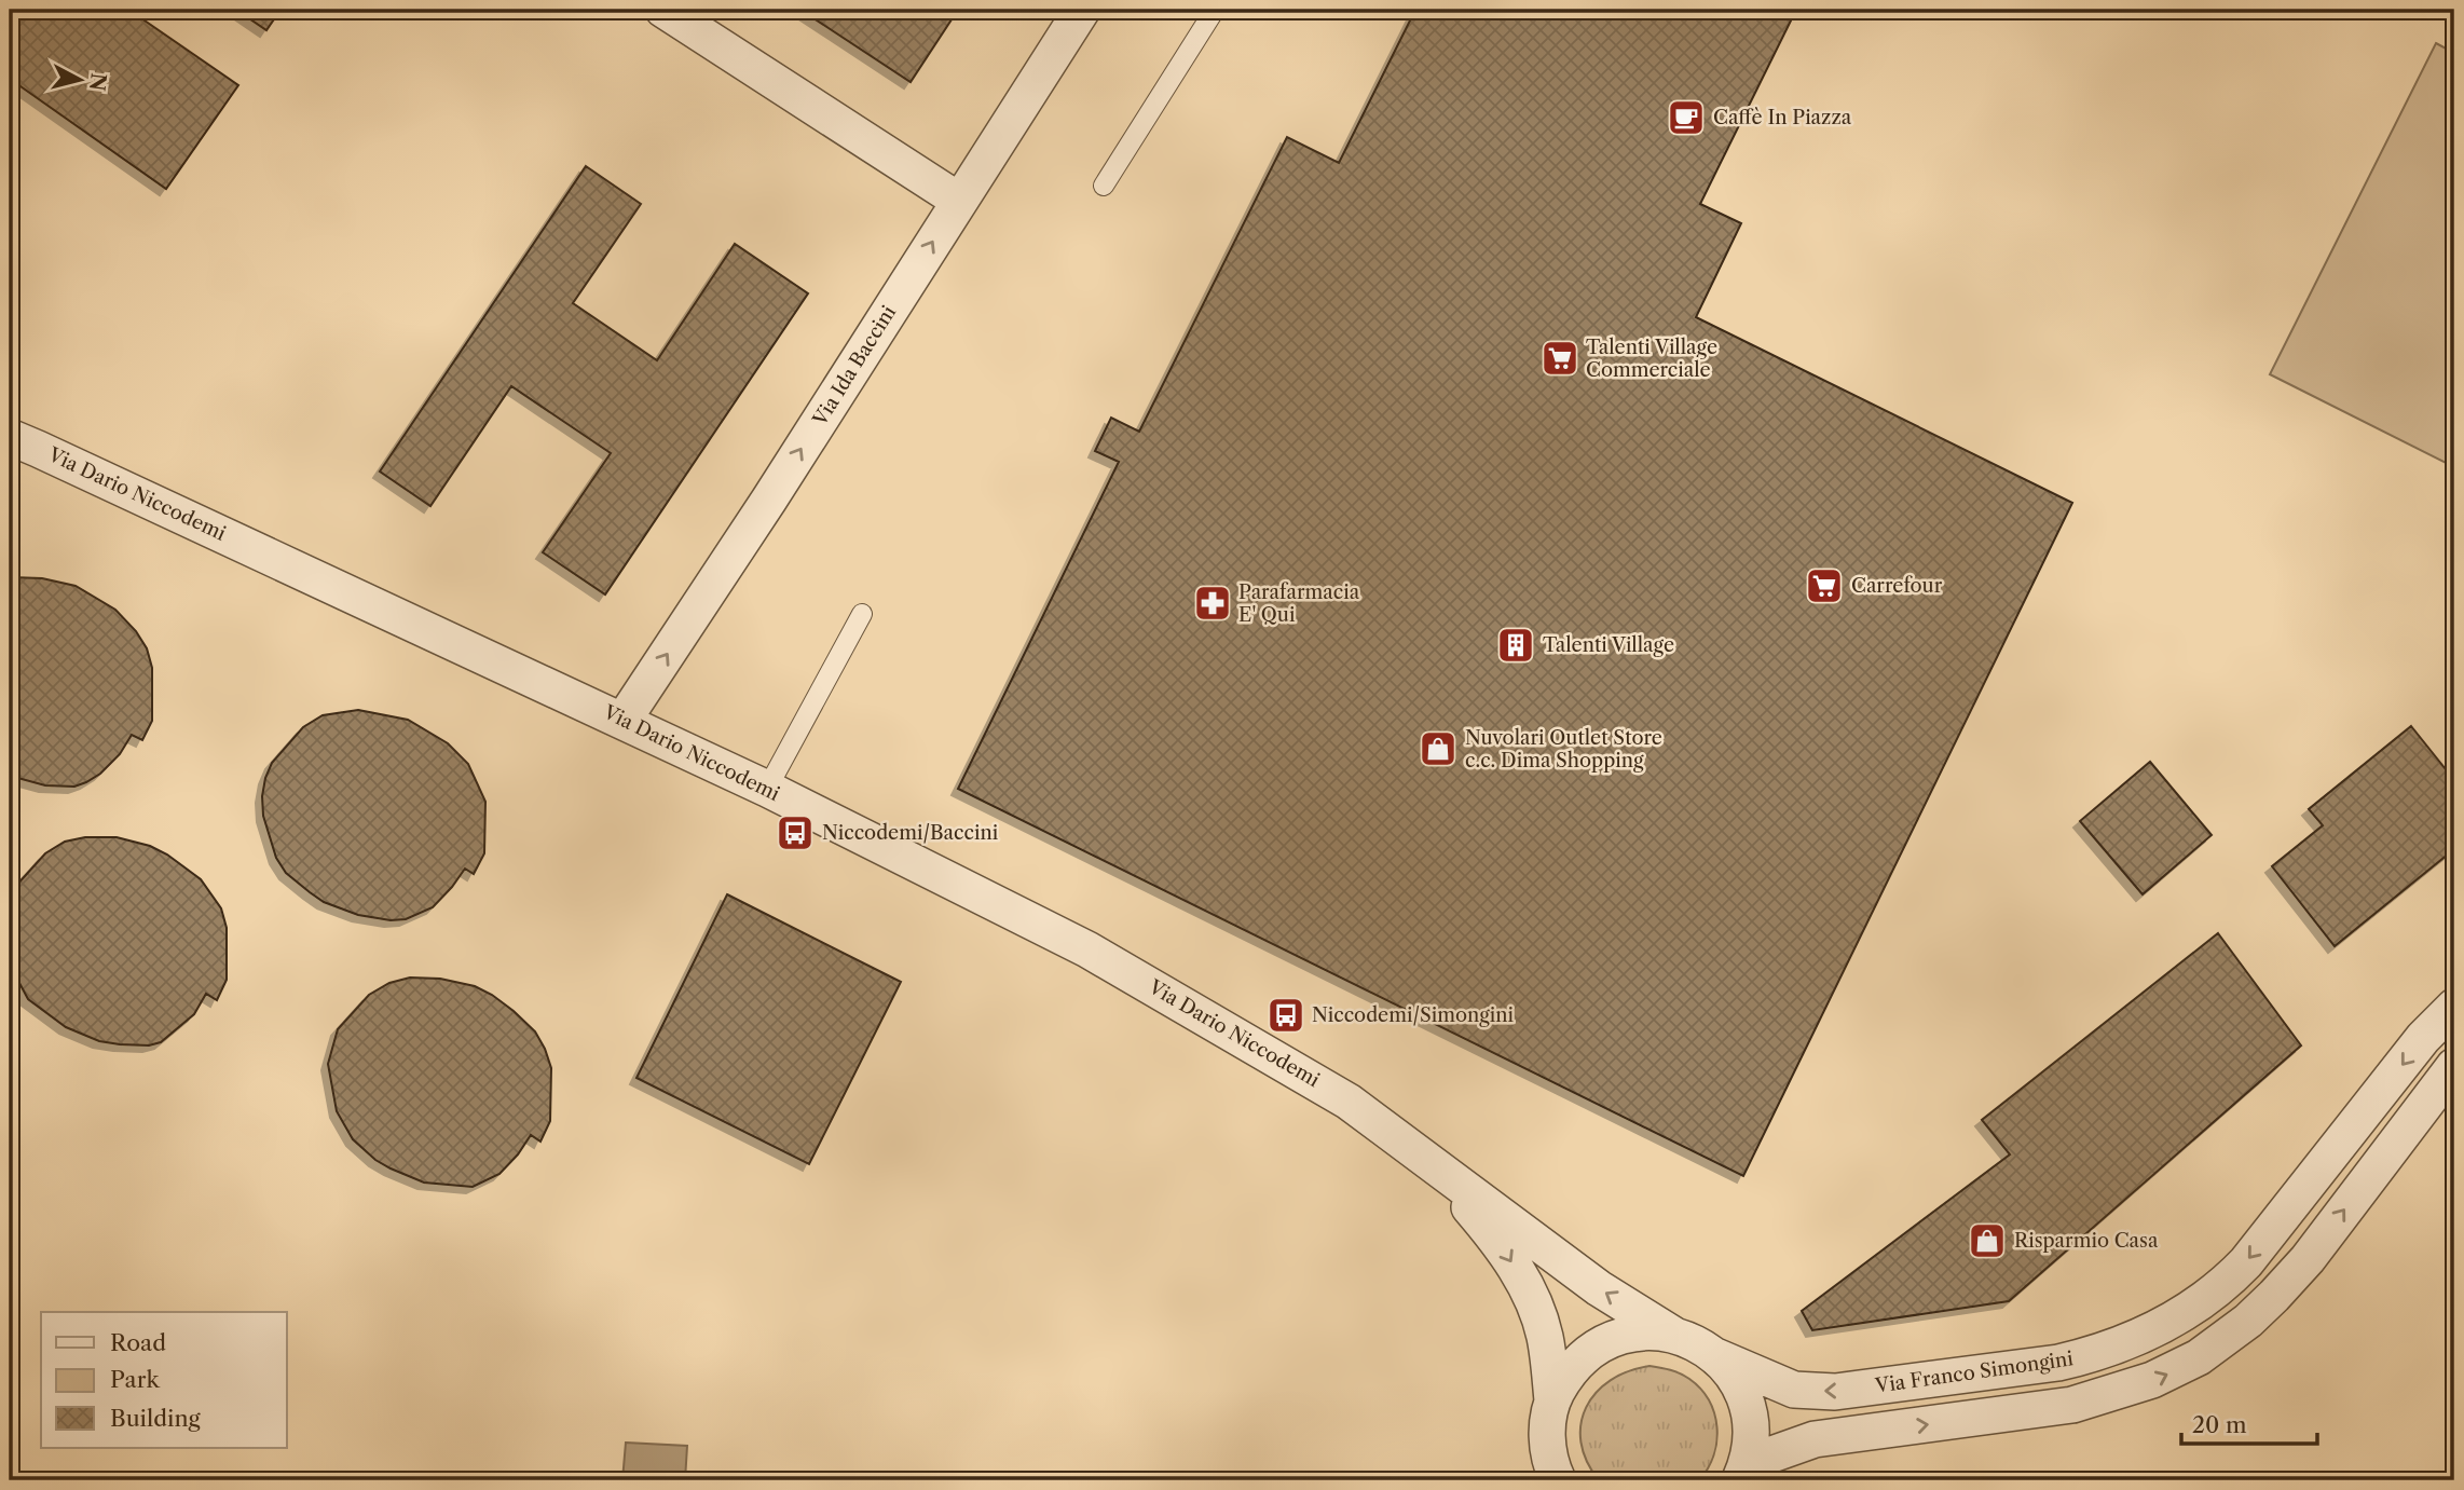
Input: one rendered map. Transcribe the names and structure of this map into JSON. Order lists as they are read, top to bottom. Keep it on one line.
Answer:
{"streets":{"street":["Via Ida Baccini","Via Dario Niccodemi","Via Franco Simongini"]},"crossings":[["Via Ida Baccini","Via Dario Niccodemi"],["Via Dario Niccodemi","Via Franco Simongini"]],"one_way":["Via Ida Baccini"],"places":{"cafe":["Caffè In Piazza"],"supermarket":["Talenti Village Commerciale","Carrefour"],"pharmacy":["Parafarmacia E' Qui"],"building":["Talenti Village"],"shop":["Nuvolari Outlet Store c.c. Dima Shopping","Risparmio Casa"],"bus stop":["Niccodemi/Baccini","Niccodemi/Simongini"]},"legend":["Road","Park","Building"],"scale_bar":"20 m","north":"right"}
